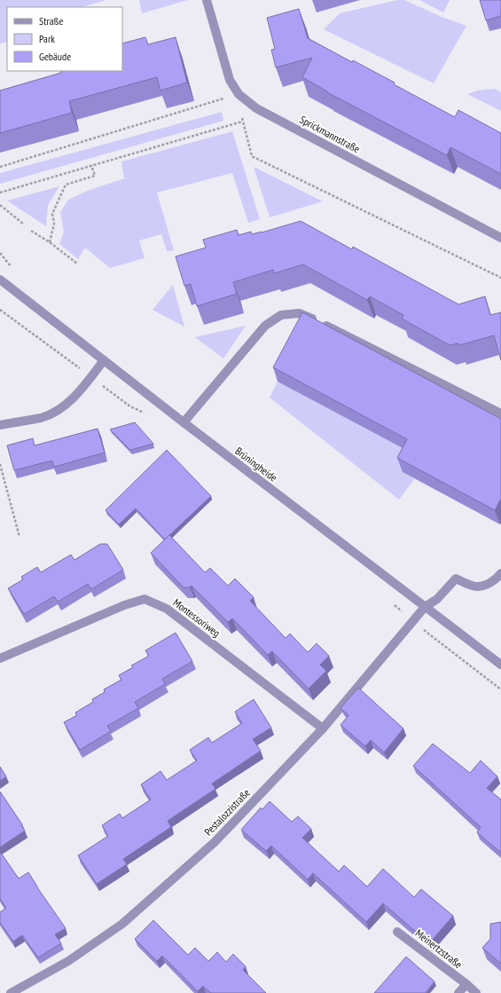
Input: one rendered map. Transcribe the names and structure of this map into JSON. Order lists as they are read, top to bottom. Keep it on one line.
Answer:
{"streets":{"street":["Sprickmannstraße","Brüningheide","Montessoriweg","Pestalozzistraße","Meinertzstraße"]},"crossings":[["Brüningheide","Pestalozzistraße"],["Montessoriweg","Pestalozzistraße"]],"legend":["Straße","Park","Gebäude"]}
